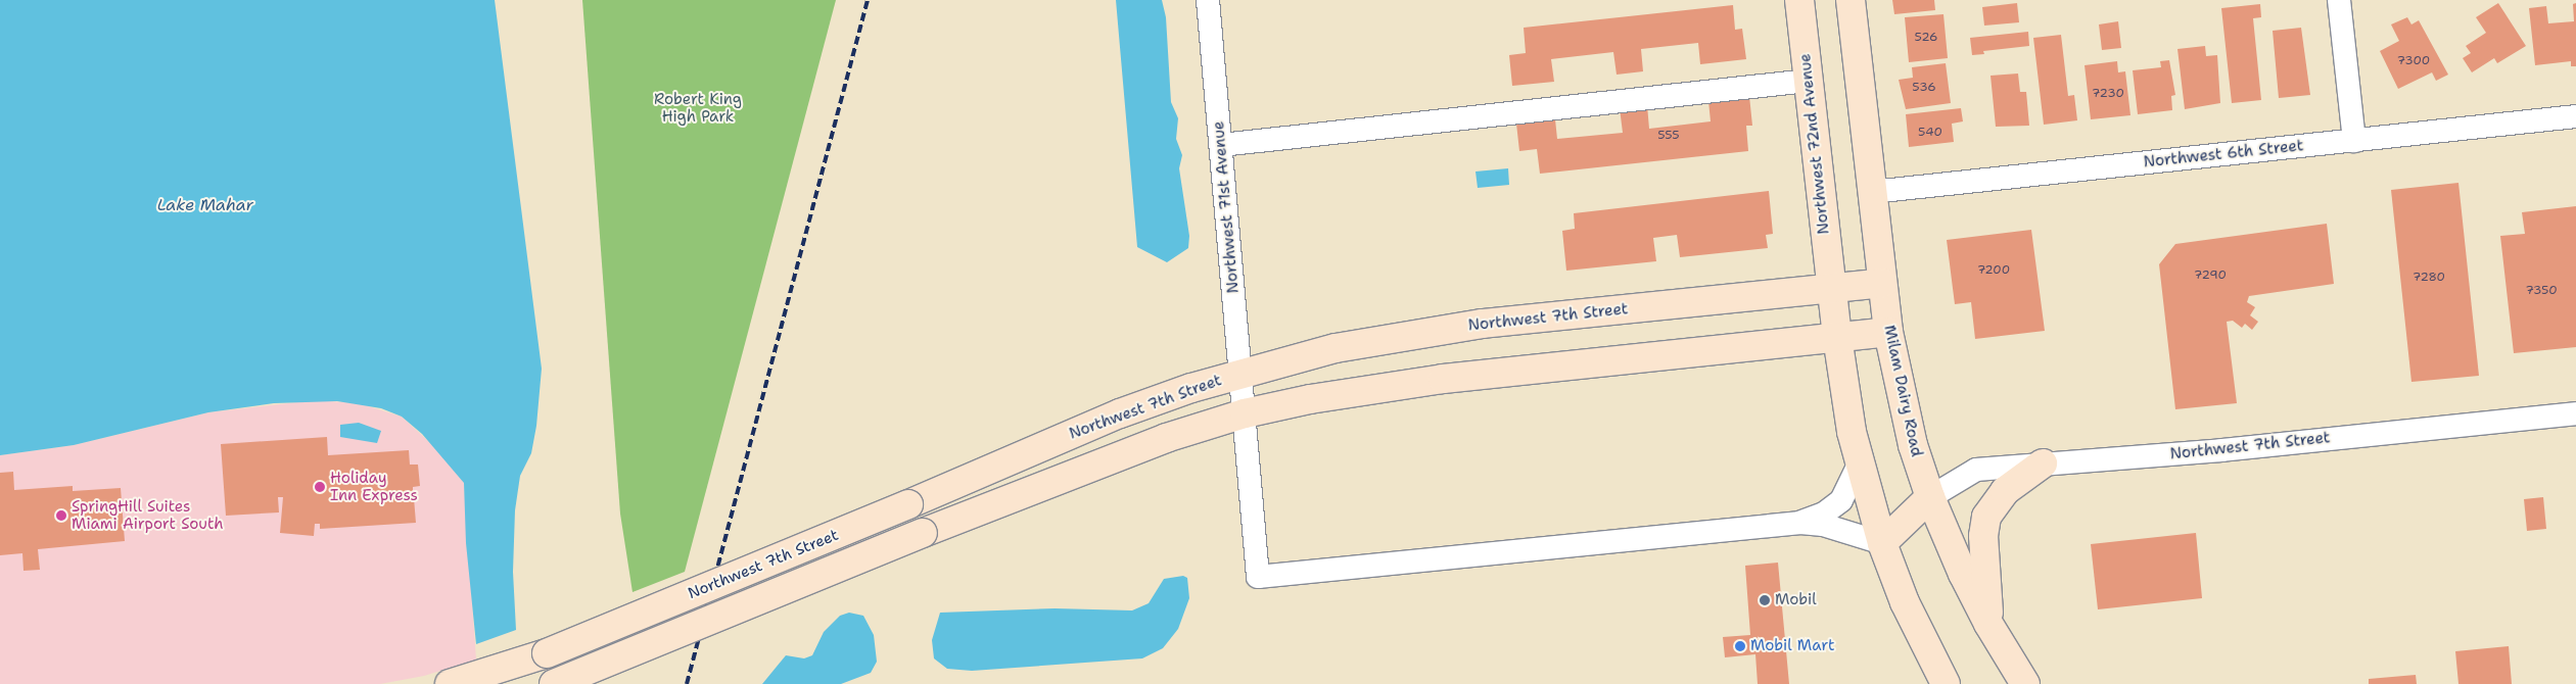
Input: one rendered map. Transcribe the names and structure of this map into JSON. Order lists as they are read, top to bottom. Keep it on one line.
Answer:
{"streets":{"main road":["Northwest 72nd Avenue","Northwest 7th Street","Milam Dairy Road"],"street":["Northwest 6th Street","Northwest 71st Avenue"]},"crossings":[["Northwest 72nd Avenue","Northwest 7th Street"],["Northwest 71st Avenue","Northwest 7th Street"],["Northwest 7th Street","Milam Dairy Road"]],"water":["Lake Mahar"],"parks":["Robert King High Park"],"places":["Holiday Inn Express","SpringHill Suites Miami Airport South","Mobil","Mobil Mart"],"house_numbers":["526","7300","536","7230","540","555","7200","7290","7280","7350"]}
